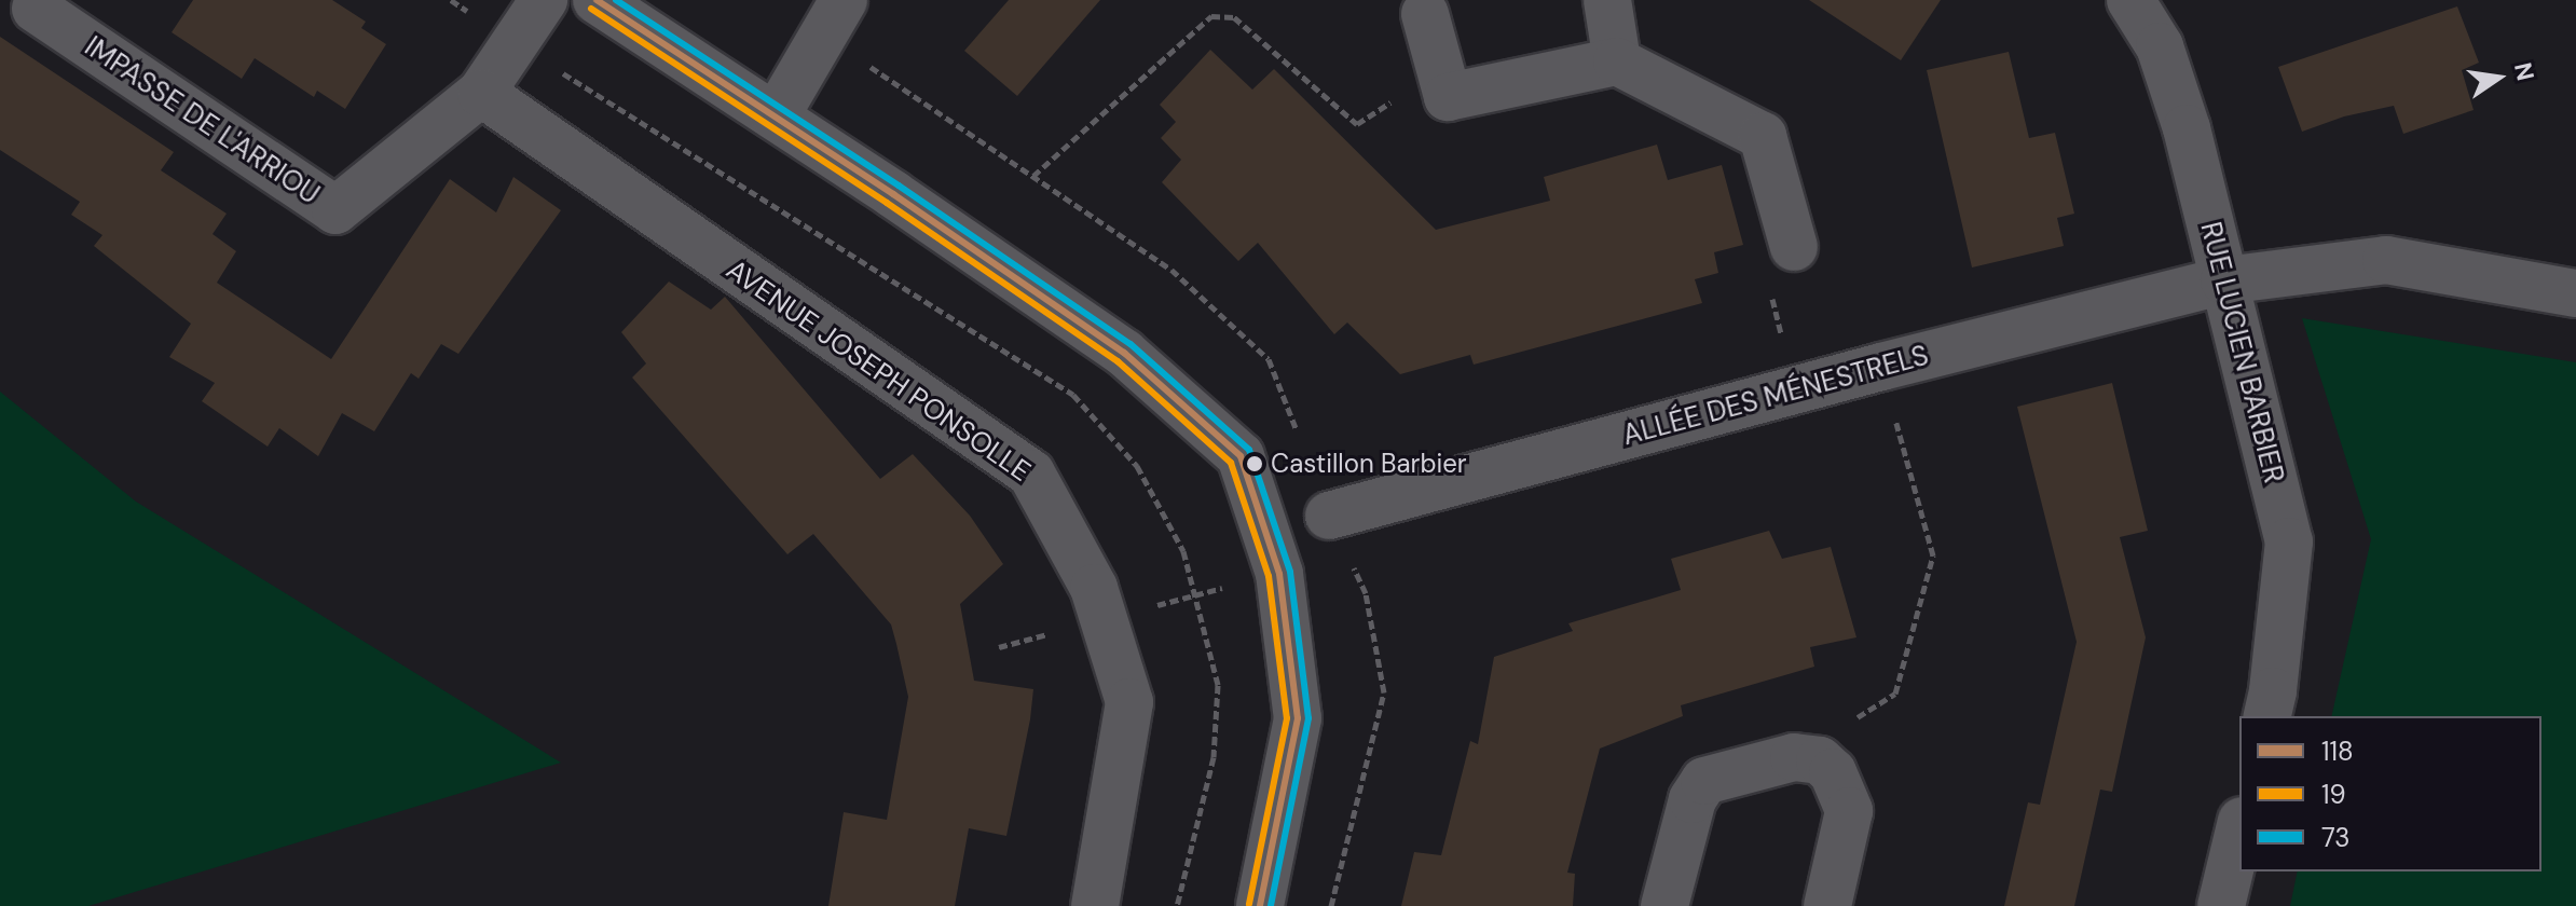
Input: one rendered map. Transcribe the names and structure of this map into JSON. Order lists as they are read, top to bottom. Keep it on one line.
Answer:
{"streets":{"street":["IMPASSE DE L'ARRIOU","RUE LUCIEN BARBIER","AVENUE JOSEPH PONSOLLE","ALLÉE DES MÉNESTRELS"]},"crossings":[["IMPASSE DE L'ARRIOU","AVENUE JOSEPH PONSOLLE"],["RUE LUCIEN BARBIER","ALLÉE DES MÉNESTRELS"]],"places":["Castillon Barbier"],"lines":["transit line 118","transit line 73","transit line 19"],"legend":["118","19","73"],"north":"right"}
